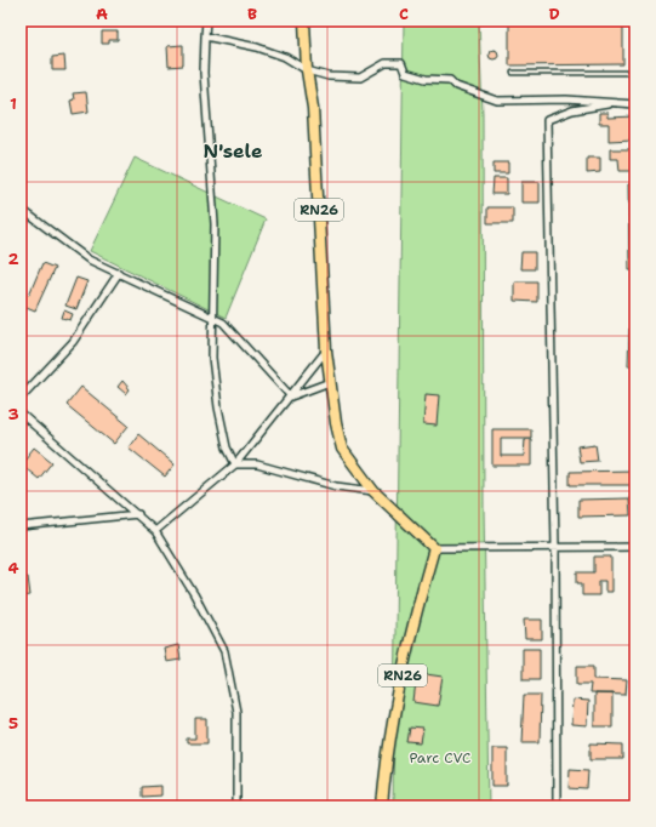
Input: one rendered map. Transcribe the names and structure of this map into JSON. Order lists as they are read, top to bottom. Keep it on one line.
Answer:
{"streets":{"main road":["RN26"]},"districts":["N'sele"],"parks":["Parc CVC"],"grid":{"columns":["A","B","C","D"],"rows":["1","2","3","4","5"]}}
